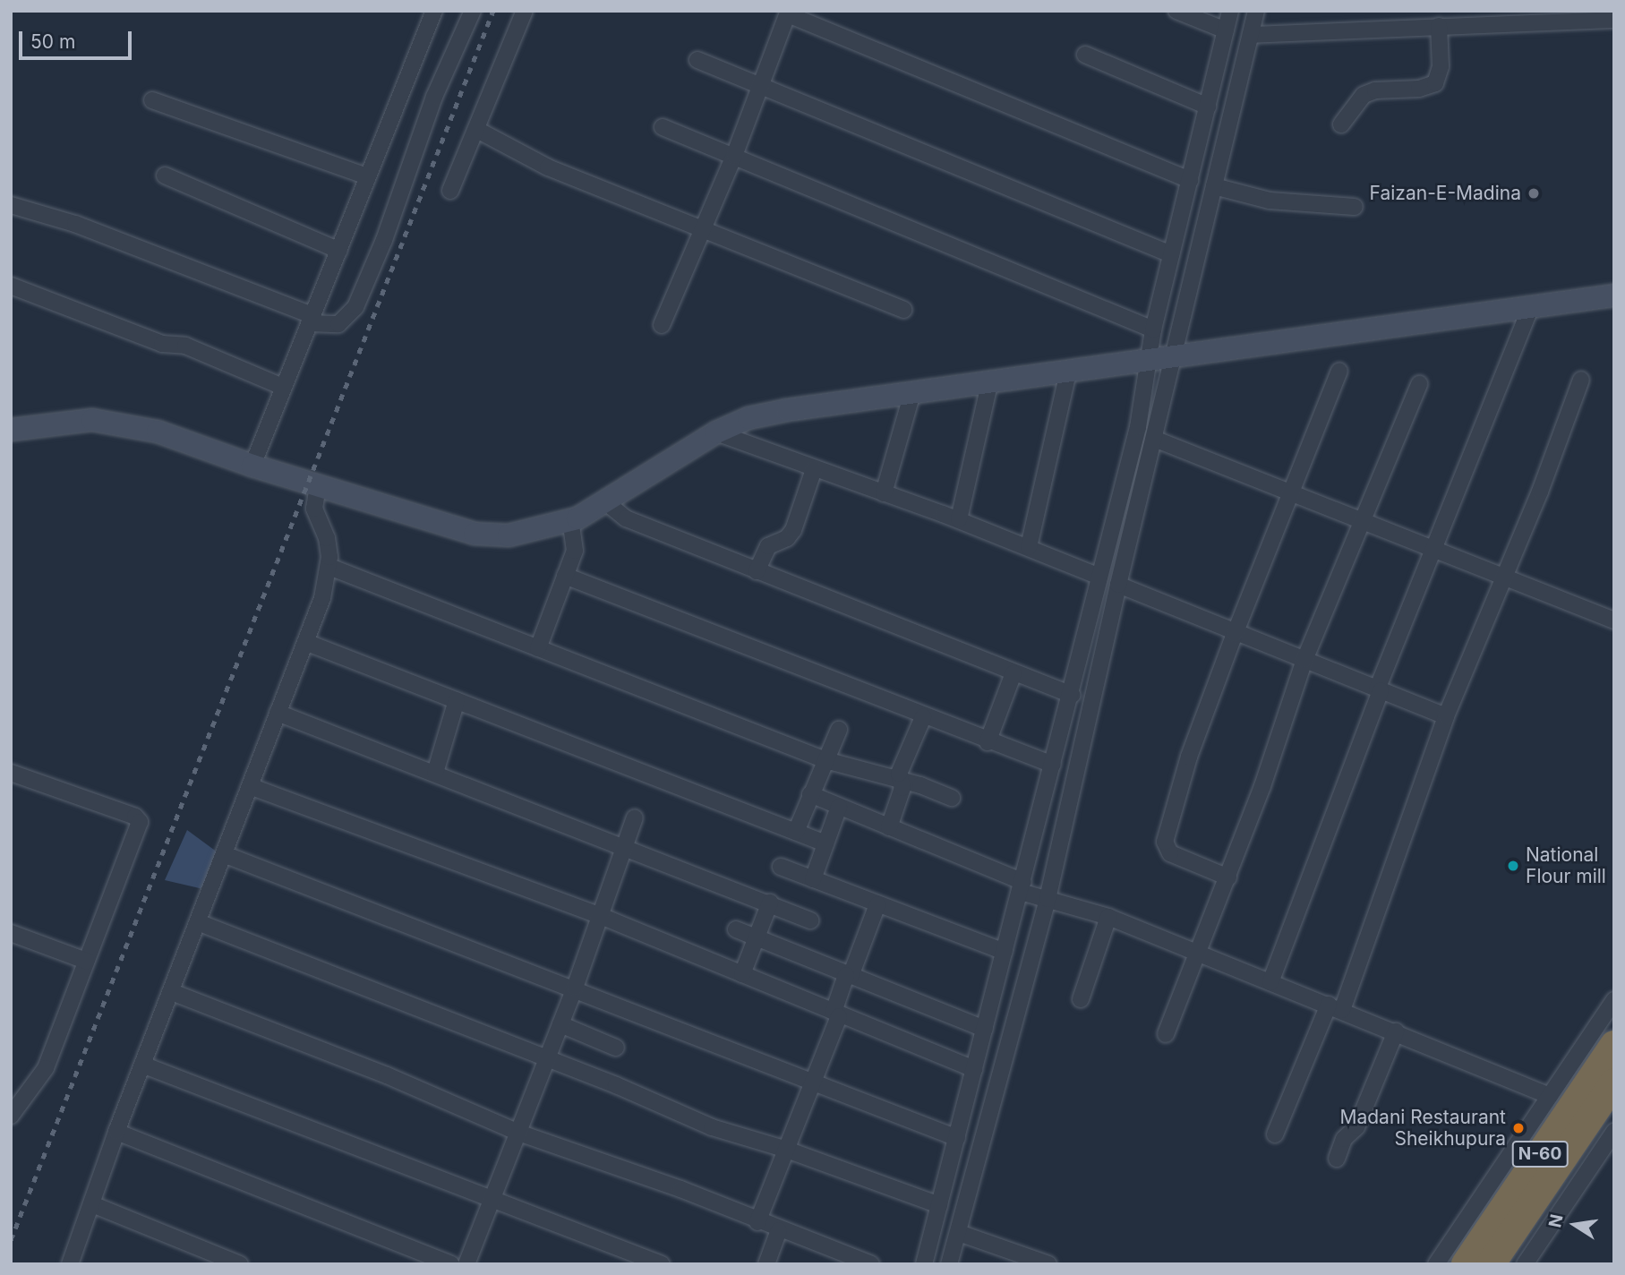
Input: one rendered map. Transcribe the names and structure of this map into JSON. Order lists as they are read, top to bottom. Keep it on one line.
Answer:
{"streets":{"highway":["N-60"]},"places":["Faizan-E-Madina","National Flour mill","Madani Restaurant Sheikhupura"],"scale_bar":"50 m","north":"left"}
